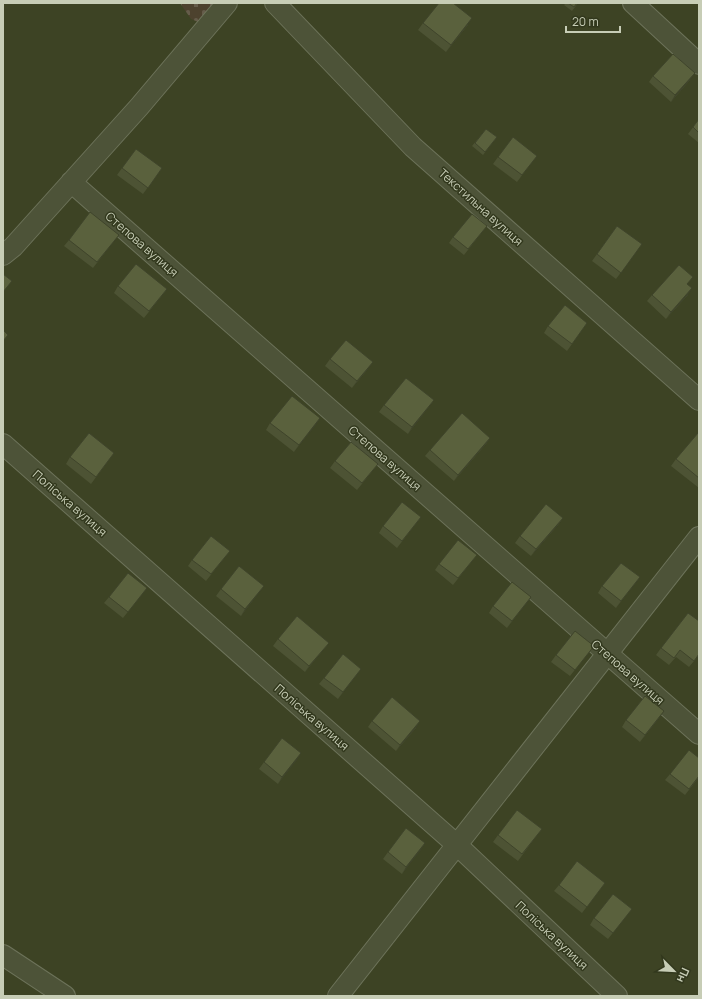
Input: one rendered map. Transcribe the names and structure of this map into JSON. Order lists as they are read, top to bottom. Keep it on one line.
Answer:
{"streets":{"street":["Текстильна вулиця","Степова вулиця","Поліська вулиця"]},"scale_bar":"20 m","north":"bottom right"}
